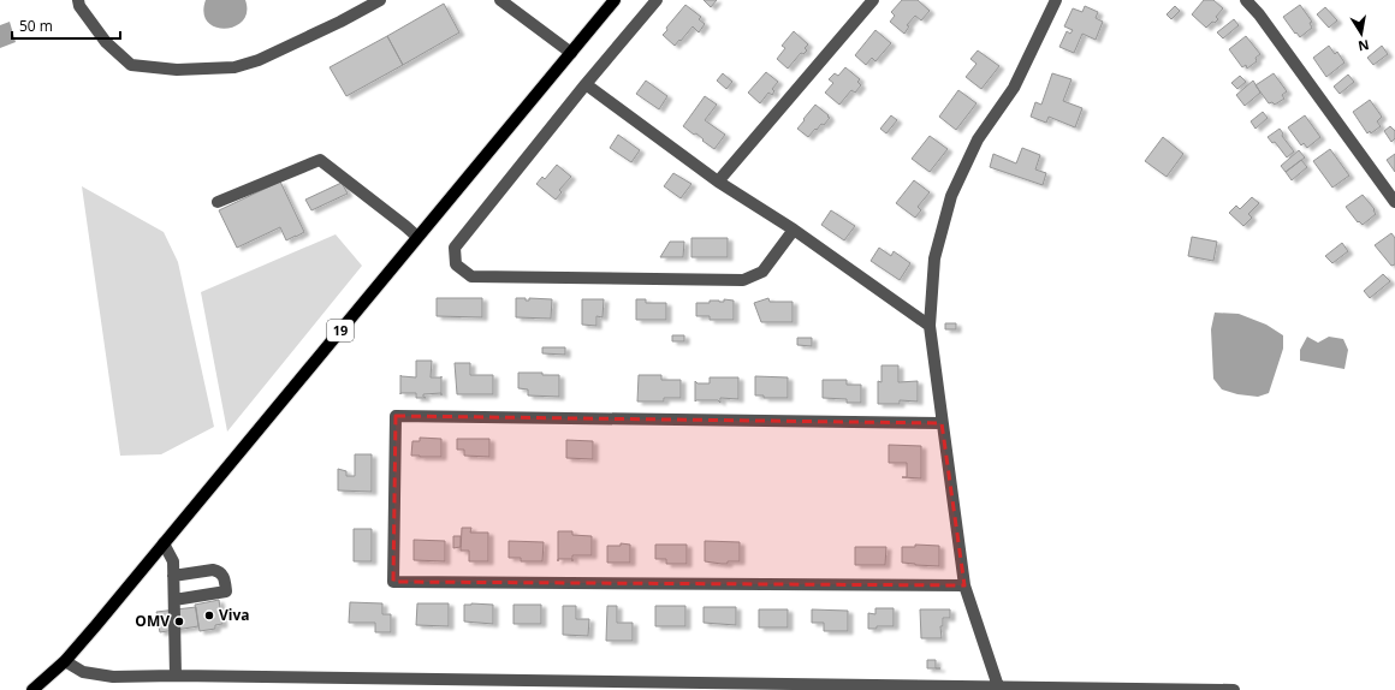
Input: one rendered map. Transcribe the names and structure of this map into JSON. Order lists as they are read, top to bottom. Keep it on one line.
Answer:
{"streets":{"main road":["19"]},"places":["Viva","OMV"],"scale_bar":"50 m","north":"bottom"}
